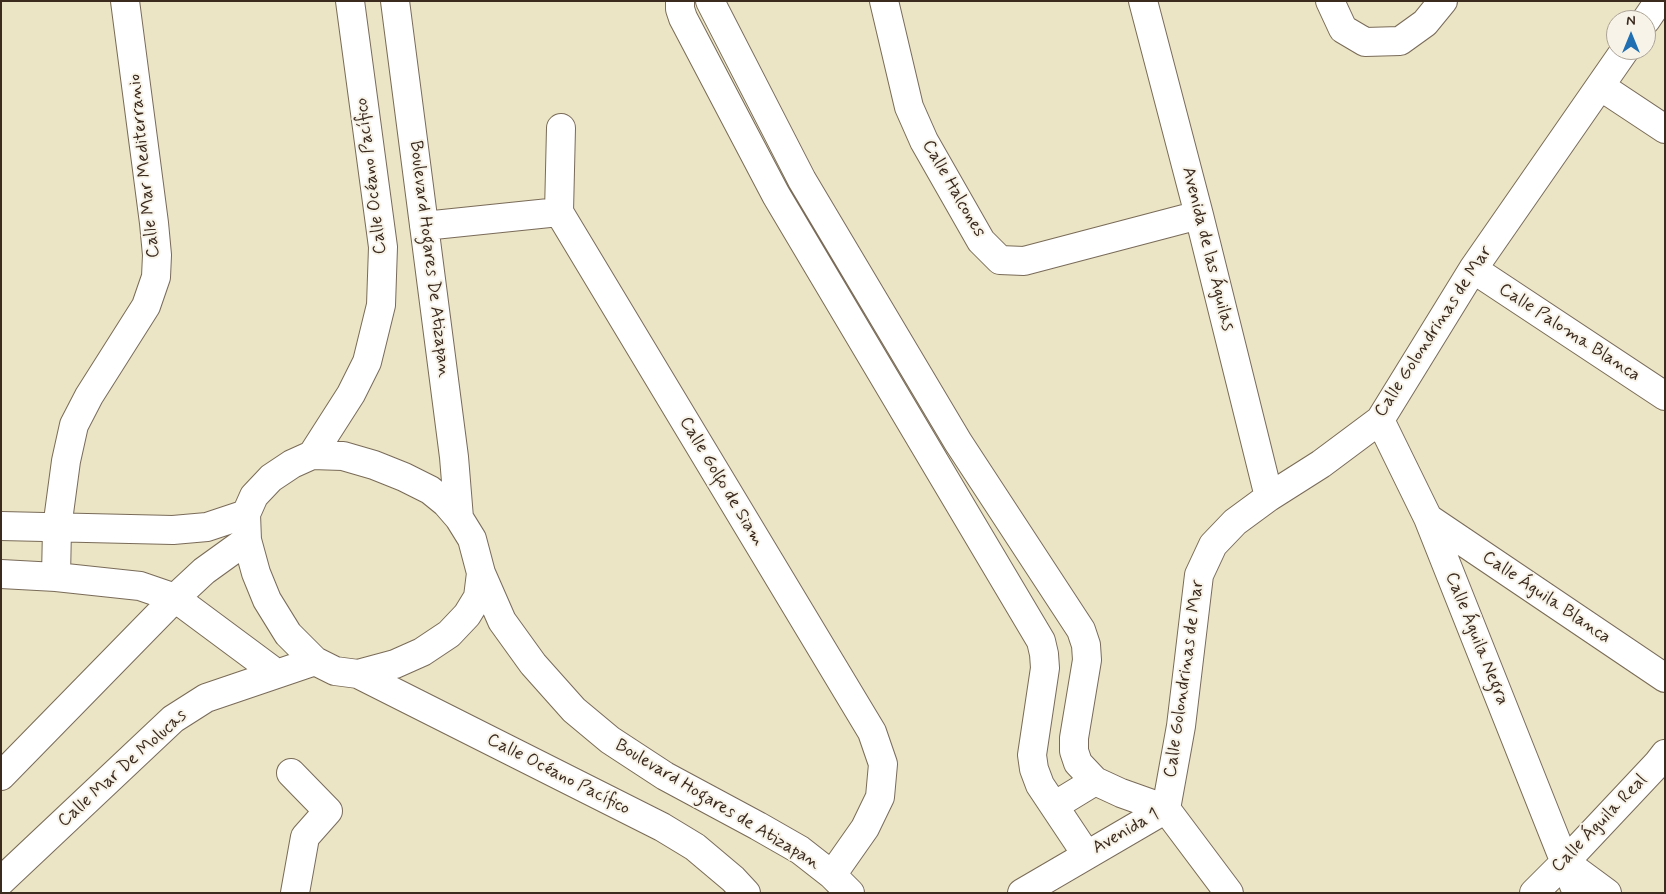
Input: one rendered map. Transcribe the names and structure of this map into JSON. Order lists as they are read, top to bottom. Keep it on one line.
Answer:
{"streets":{"street":["Calle Mar Mediterranio","Calle Océano Pacífico","Calle Halcones","Avenida de las Águilas","Boulevard Hogares De Atizapan","Calle Golondrinas de Mar","Calle Paloma Blanca","Calle Golfo de Siam","Calle Águila Blanca","Calle Águila Negra","Calle Mar De Molucas","Boulevard Hogares de Atizapan","Calle Águila Real","Avenida 1"]},"crossings":[["Calle Halcones","Avenida de las Águilas"],["Avenida de las Águilas","Calle Golondrinas de Mar"],["Calle Golondrinas de Mar","Calle Paloma Blanca"],["Calle Golondrinas de Mar","Calle Águila Negra"],["Calle Golondrinas de Mar","Avenida 1"],["Calle Golfo de Siam","Boulevard Hogares de Atizapan"],["Calle Águila Blanca","Calle Águila Negra"],["Calle Águila Negra","Calle Águila Real"]],"north":"top"}
